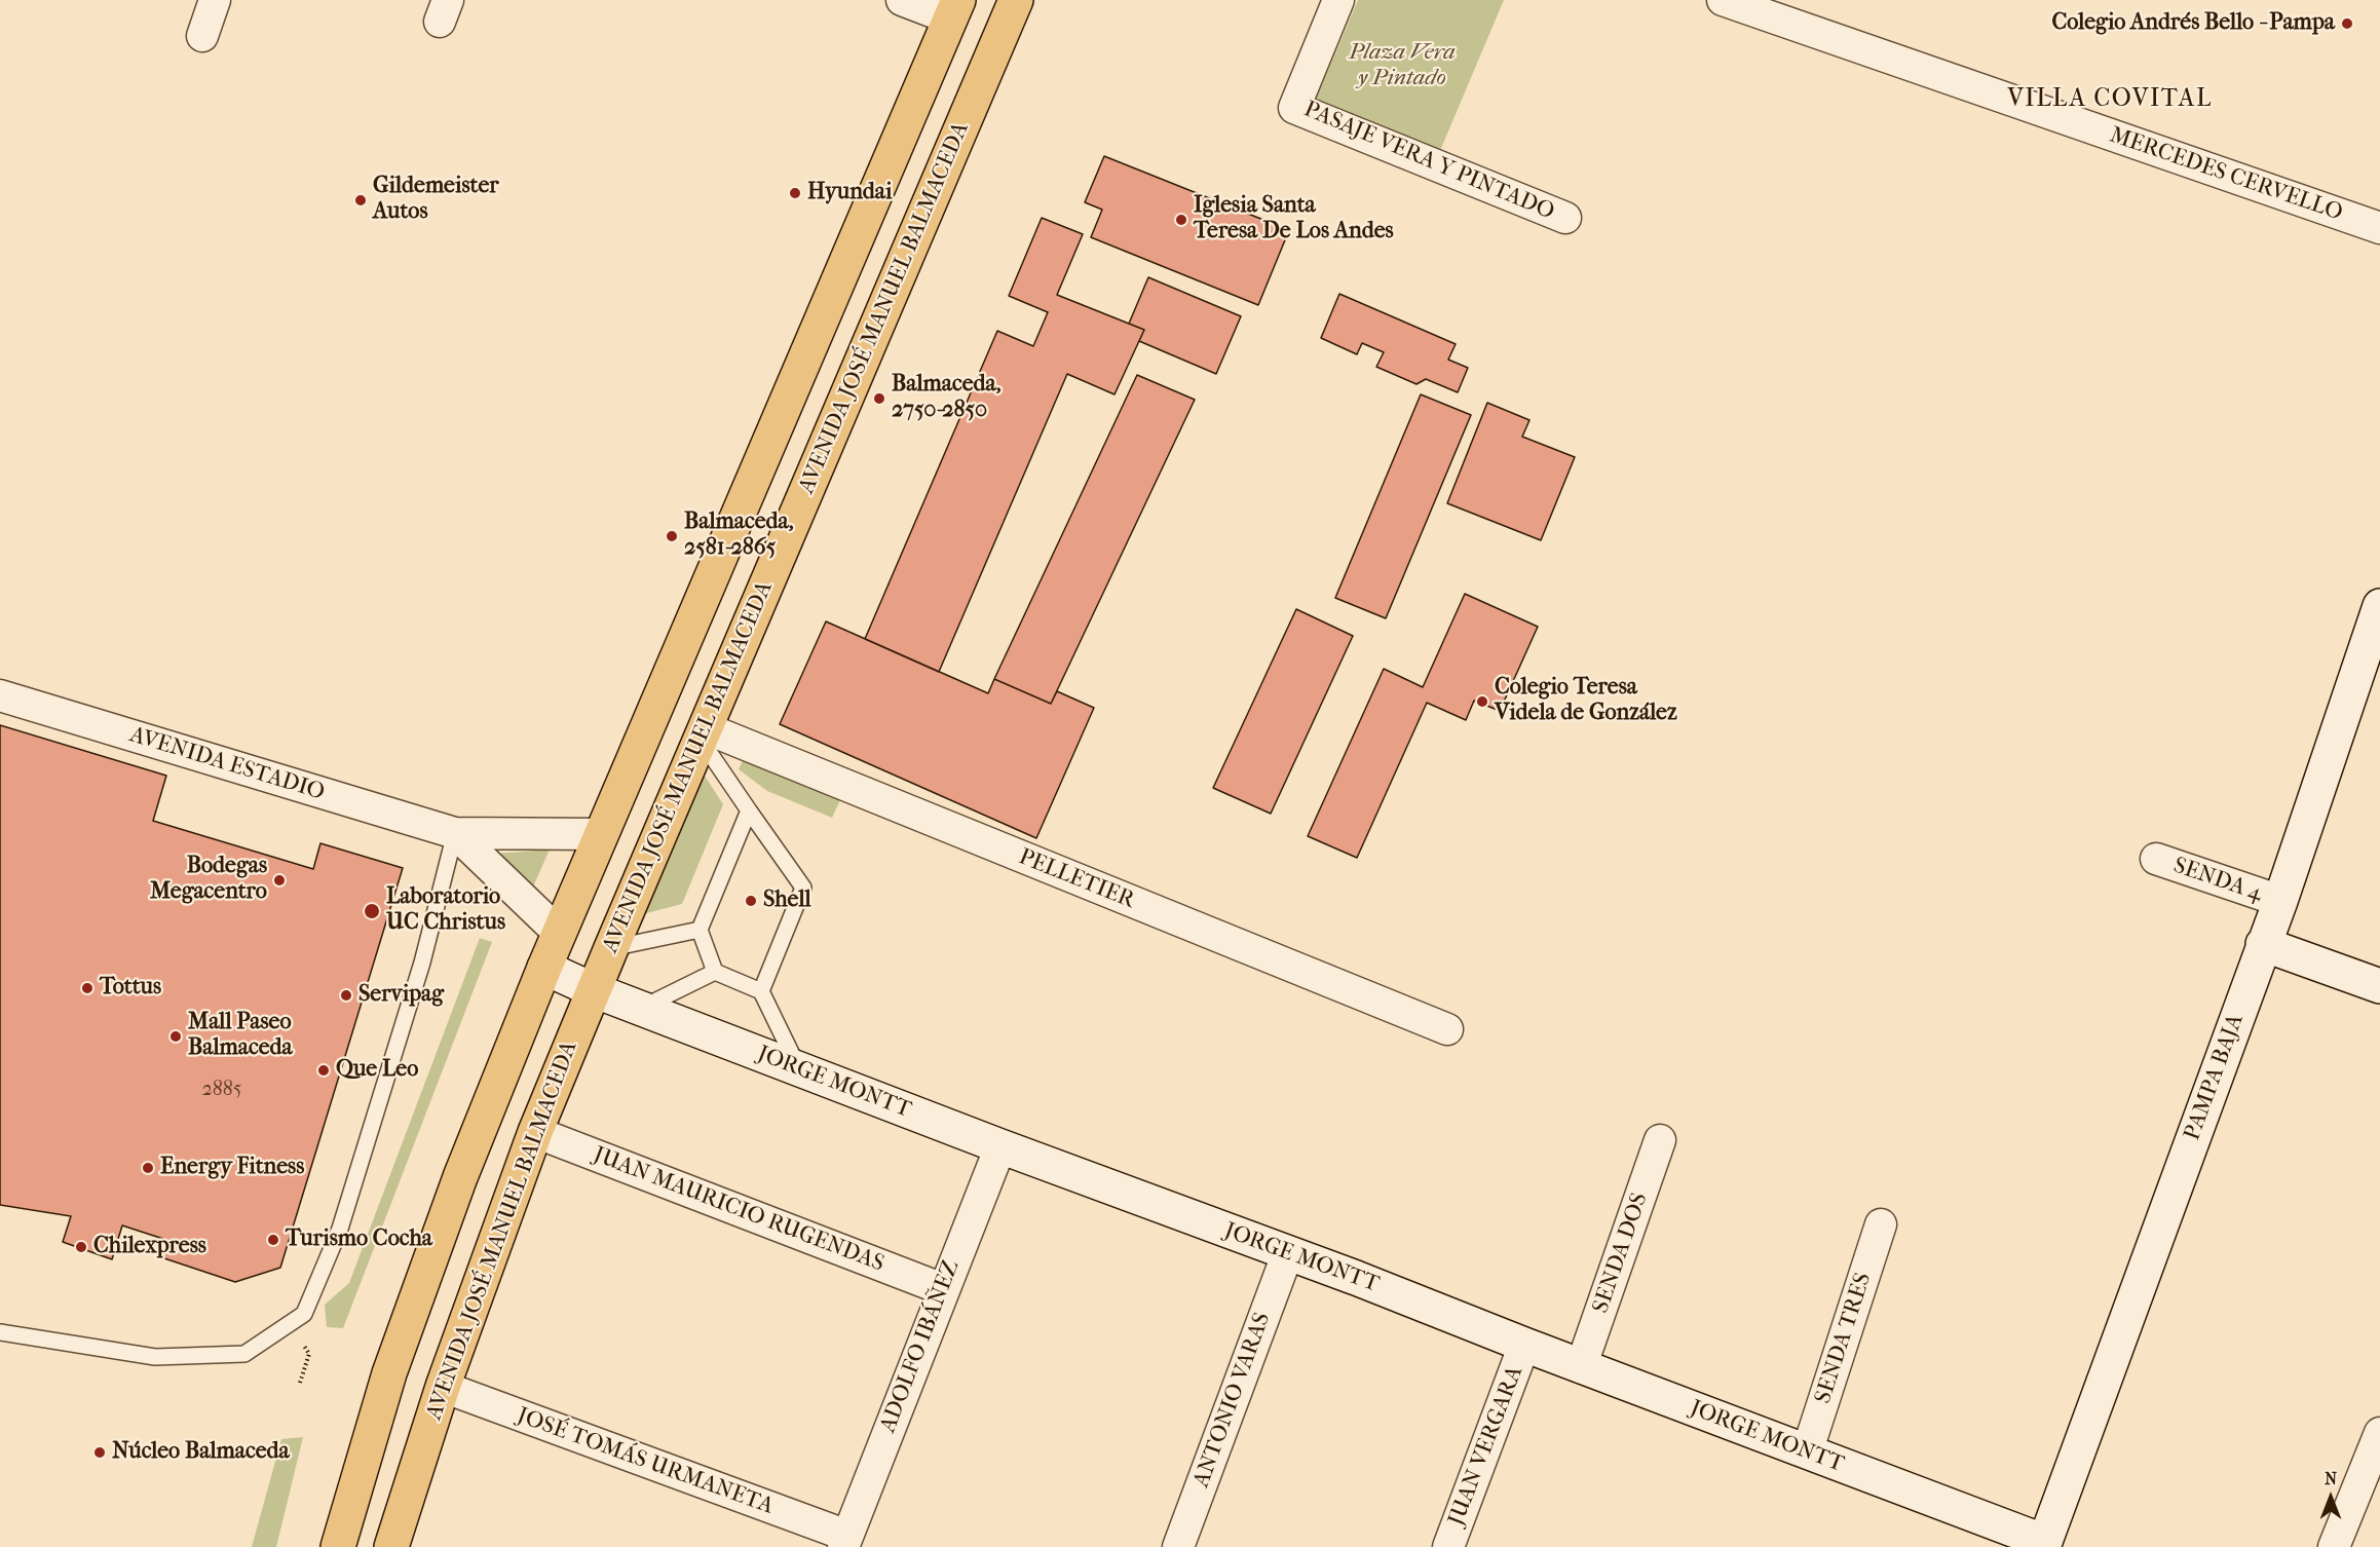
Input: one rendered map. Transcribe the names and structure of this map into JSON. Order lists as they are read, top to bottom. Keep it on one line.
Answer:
{"streets":{"main road":["AVENIDA JOSÉ MANUEL BALMACEDA"],"street":["PASAJE VERA Y PINTADO","MERCEDES CERVELLO","AVENIDA ESTADIO","PELLETIER","SENDA 4","PAMPA BAJA","JORGE MONTT","JUAN MAURICIO RUGENDAS","SENDA DOS","SENDA TRES","ADOLFO IBÁÑEZ","ANTONIO VARAS","JUAN VERGARA","JOSÉ TOMÁS URMANETA"]},"crossings":[["AVENIDA JOSÉ MANUEL BALMACEDA","PELLETIER"],["AVENIDA JOSÉ MANUEL BALMACEDA","JORGE MONTT"],["AVENIDA JOSÉ MANUEL BALMACEDA","JUAN MAURICIO RUGENDAS"],["AVENIDA JOSÉ MANUEL BALMACEDA","JOSÉ TOMÁS URMANETA"],["SENDA 4","PAMPA BAJA"],["PAMPA BAJA","JORGE MONTT"],["JORGE MONTT","SENDA DOS"],["JORGE MONTT","SENDA TRES"],["JORGE MONTT","ADOLFO IBÁÑEZ"],["JORGE MONTT","ANTONIO VARAS"],["JORGE MONTT","JUAN VERGARA"],["JUAN MAURICIO RUGENDAS","ADOLFO IBÁÑEZ"],["ADOLFO IBÁÑEZ","JOSÉ TOMÁS URMANETA"]],"districts":["VILLA COVITAL"],"parks":["Plaza Vera y Pintado"],"places":["Colegio Andrés Bello - Pampa","Hyundai","Gildemeister Autos","Iglesia Santa Teresa De Los Andes","Balmaceda, 2750-2850","Balmaceda, 2581-2865","Colegio Teresa Videla de González","Bodegas Megacentro","Shell","Laboratorio UC Christus","Tottus","Servipag","Mall Paseo Balmaceda","Que Leo","Energy Fitness","Turismo Cocha","Chilexpress","Núcleo Balmaceda"],"house_numbers":["2885"],"north":"top"}
